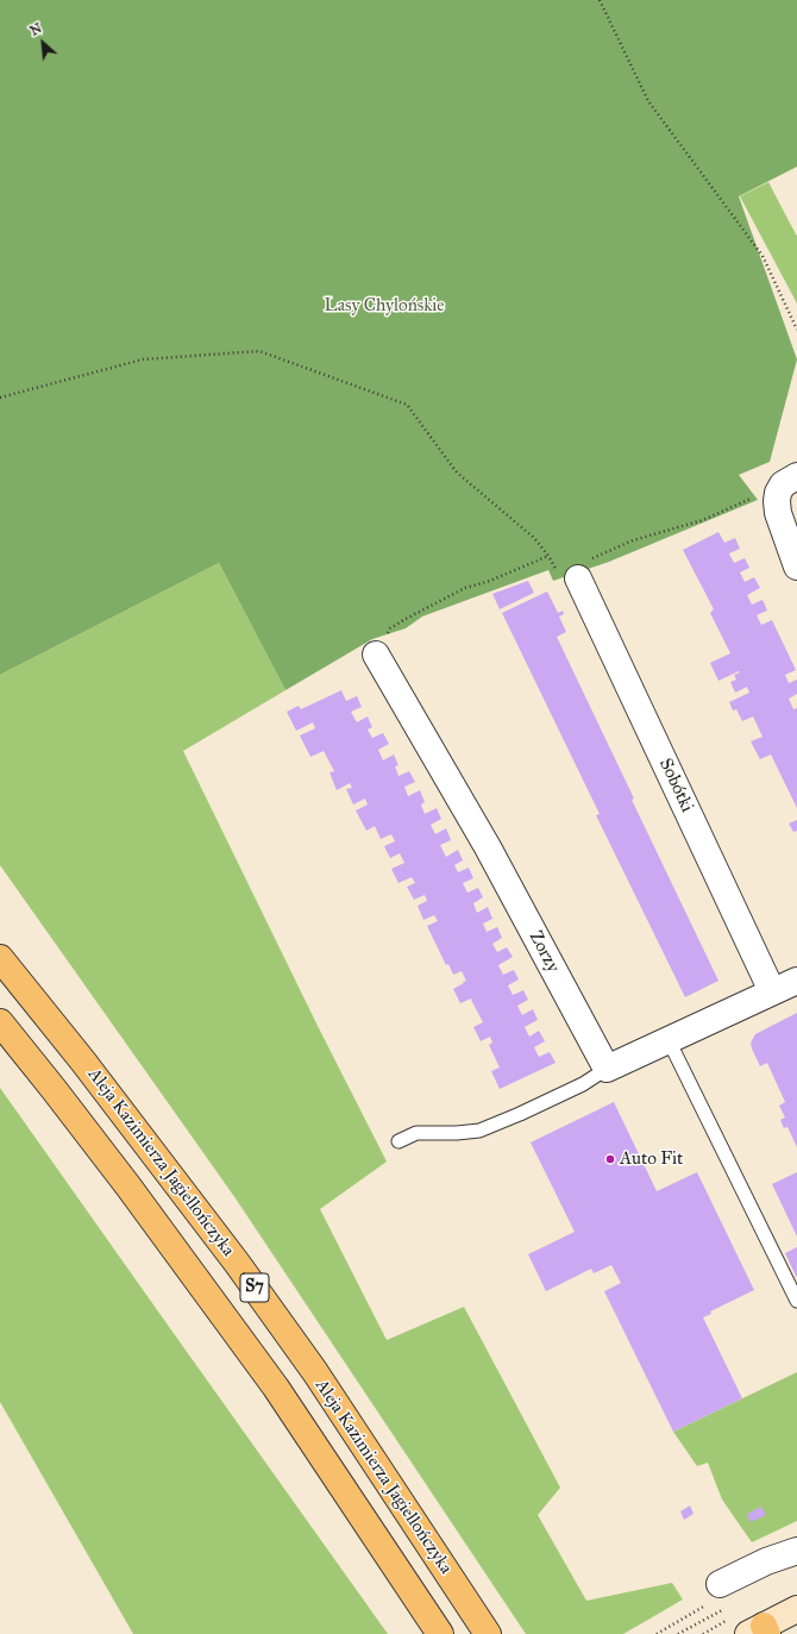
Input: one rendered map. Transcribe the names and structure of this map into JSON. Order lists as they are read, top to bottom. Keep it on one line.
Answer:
{"streets":{"highway":["Aleja Kazimierza Jagiellończyka","S7"],"street":["Sobótki","Zorzy"]},"parks":["Lasy Chylońskie"],"places":["Auto Fit"],"north":"top left"}
